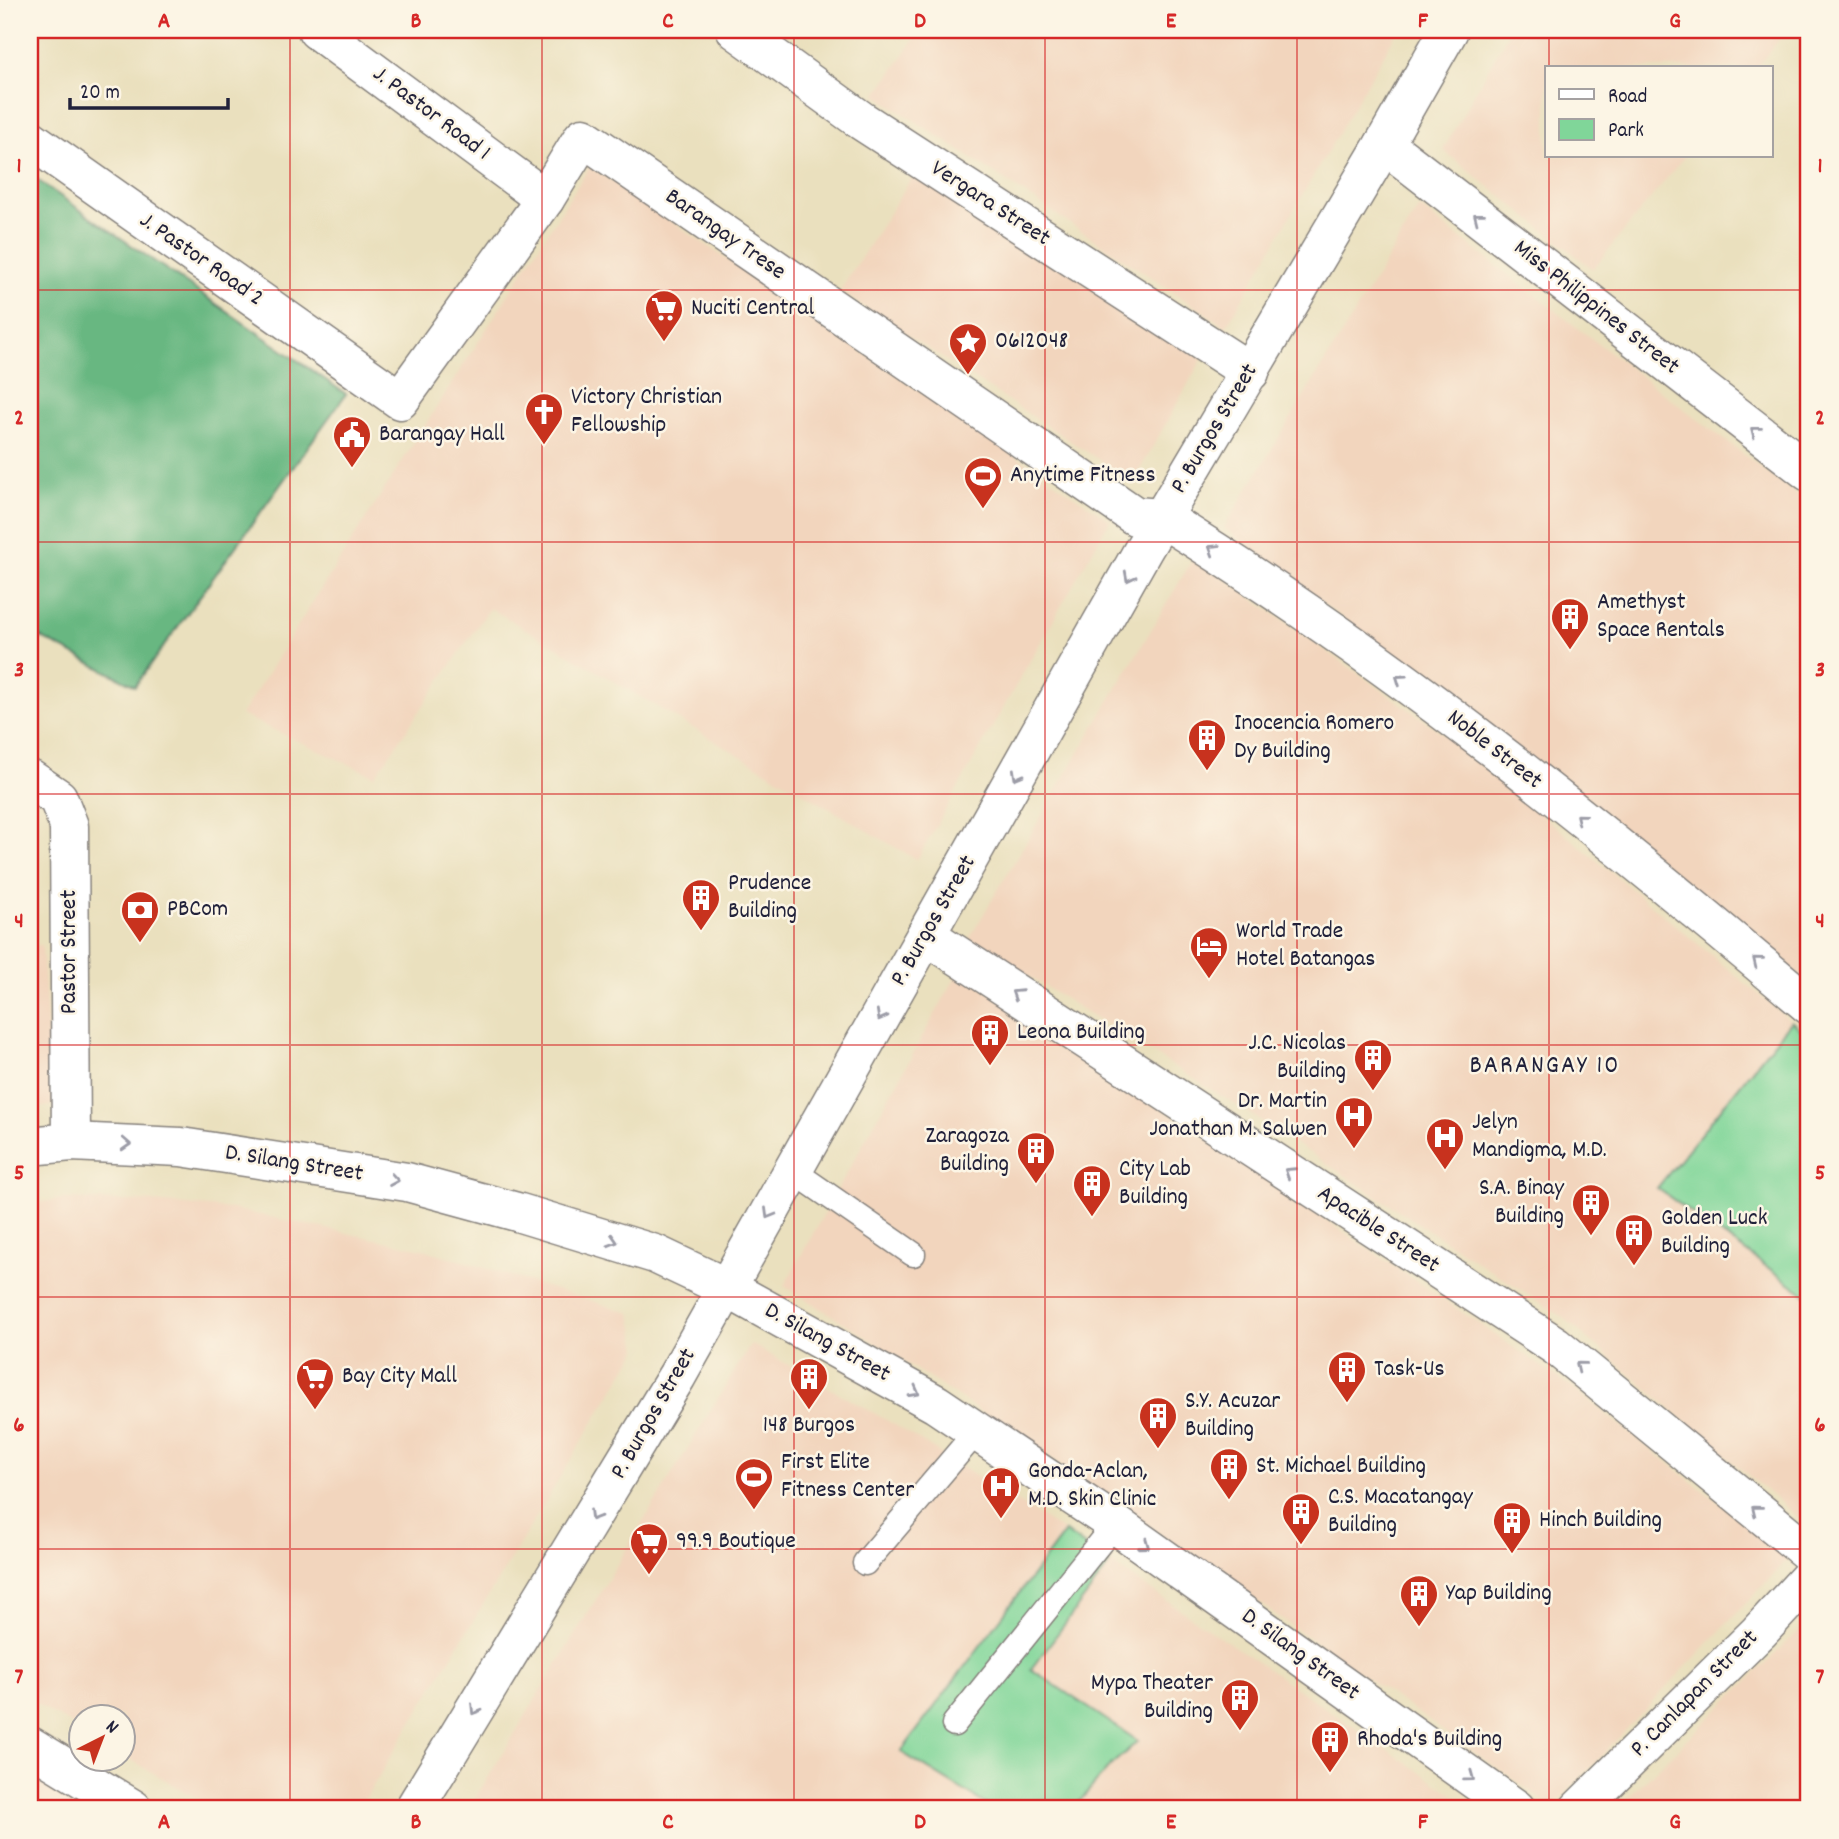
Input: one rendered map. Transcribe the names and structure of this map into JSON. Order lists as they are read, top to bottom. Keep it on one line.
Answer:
{"streets":{"street":["J. Pastor Road 1","Vergara Street","Barangay Trese","J. Pastor Road 2","Miss Philippines Street","P. Burgos Street","Noble Street","Pastor Street","D. Silang Street","Apacible Street","P. Canlapan Street"]},"crossings":[["J. Pastor Road 1","Barangay Trese"],["Vergara Street","P. Burgos Street"],["Barangay Trese","J. Pastor Road 2"],["Barangay Trese","P. Burgos Street"],["Barangay Trese","Noble Street"],["Miss Philippines Street","P. Burgos Street"],["P. Burgos Street","Noble Street"],["P. Burgos Street","D. Silang Street"],["P. Burgos Street","Apacible Street"],["Pastor Street","D. Silang Street"]],"one_way":["Miss Philippines Street","P. Burgos Street","Noble Street","D. Silang Street","Apacible Street"],"districts":["BARANGAY 10"],"places":{"supermarket":["Nuciti Central","Bay City Mall","99.9 Boutique"],"place":["0612048"],"church":["Victory Christian Fellowship"],"public building":["Barangay Hall"],"sports":["Anytime Fitness","First Elite Fitness Center"],"building":["Amethyst Space Rentals","Inocencia Romero Dy Building","Prudence Building","Leona Building","J.C. Nicolas Building","Zaragoza Building","City Lab Building","S.A. Binay Building","Golden Luck Building","Task-Us","148 Burgos","S.Y. Acuzar Building","St. Michael Building","C.S. Macatangay Building","Hinch Building","Yap Building","Mypa Theater Building","Rhoda's Building"],"bank":["PBCom"],"hotel":["World Trade Hotel Batangas"],"hospital":["Dr. Martin Jonathan M. Salwen","Jelyn Mandigma, M.D.","Gonda-Aclan, M.D. Skin Clinic"]},"legend":["Road","Park"],"scale_bar":"20 m","north":"top right","grid":{"columns":["A","B","C","D","E","F","G"],"rows":["1","2","3","4","5","6","7"]}}
